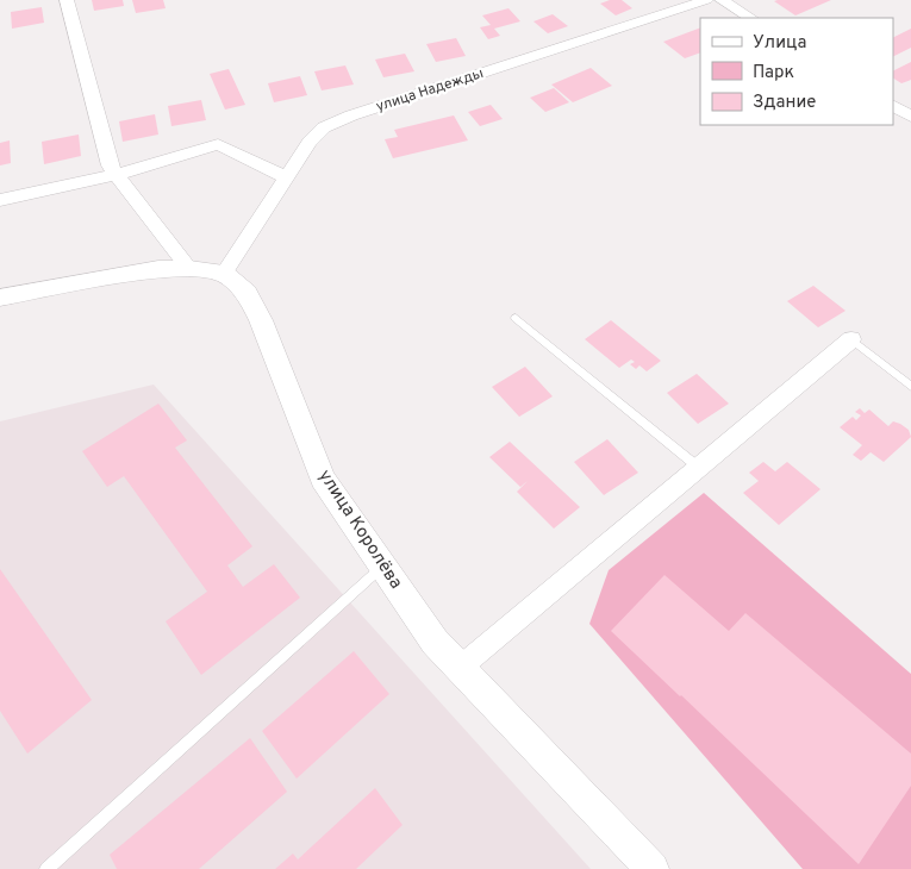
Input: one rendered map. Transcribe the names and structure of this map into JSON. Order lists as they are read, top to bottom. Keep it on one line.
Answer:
{"streets":{"street":["улица Надежды","улица Королёва"]},"crossings":[["улица Надежды","улица Королёва"]],"legend":["Улица","Парк","Здание"]}
